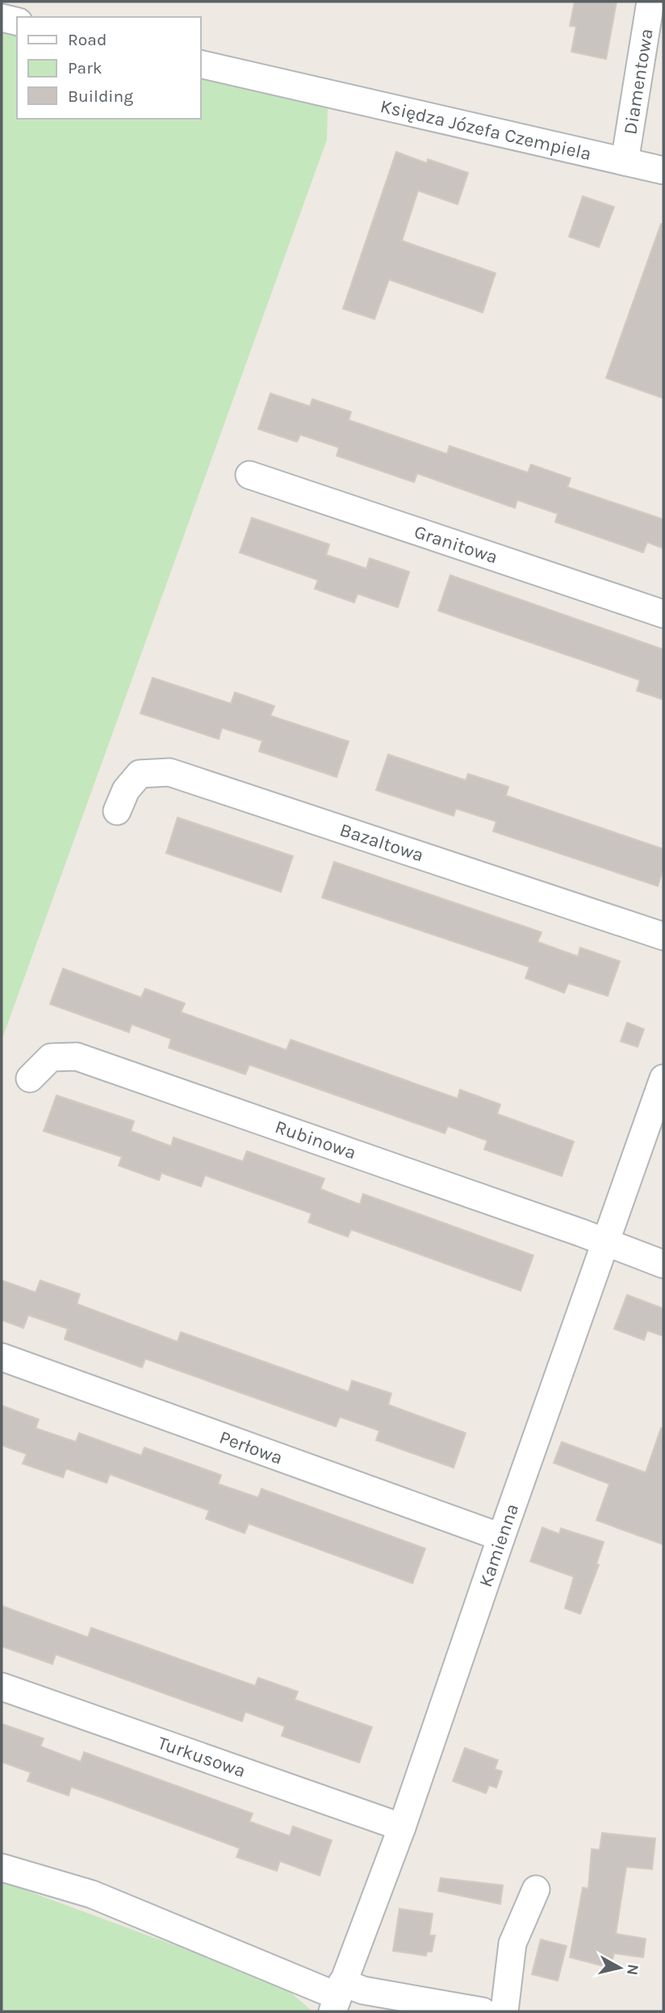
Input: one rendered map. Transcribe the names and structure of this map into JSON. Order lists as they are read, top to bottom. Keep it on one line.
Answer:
{"streets":{"street":["Diamentowa","Księdza Józefa Czempiela","Granitowa","Bazaltowa","Rubinowa","Perłowa","Kamienna","Turkusowa"]},"crossings":[["Diamentowa","Księdza Józefa Czempiela"],["Rubinowa","Kamienna"],["Perłowa","Kamienna"],["Kamienna","Turkusowa"]],"legend":["Road","Park","Building"],"north":"right"}
